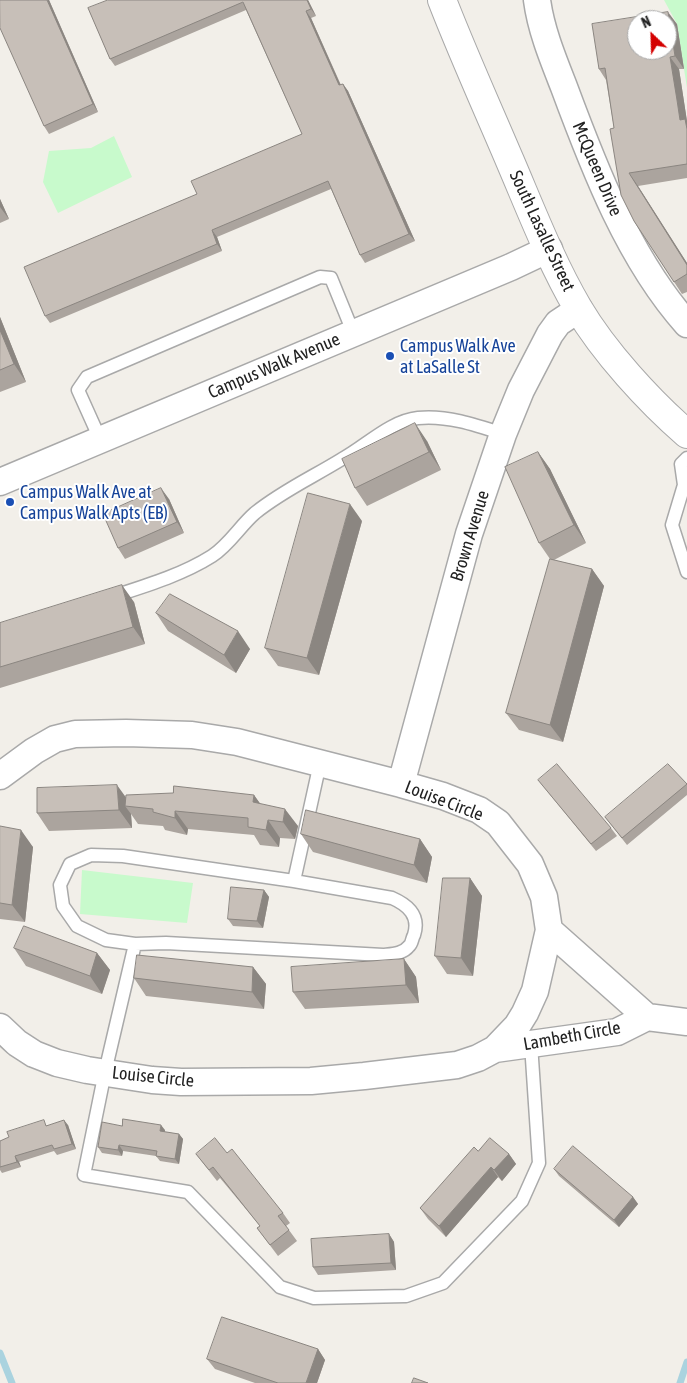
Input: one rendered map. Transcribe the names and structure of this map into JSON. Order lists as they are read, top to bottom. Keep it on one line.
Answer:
{"streets":{"street":["McQueen Drive","South Lasalle Street","Campus Walk Avenue","Brown Avenue","Louise Circle","Lambeth Circle"]},"crossings":[["South Lasalle Street","Campus Walk Avenue"],["South Lasalle Street","Brown Avenue"],["Brown Avenue","Louise Circle"],["Louise Circle","Lambeth Circle"]],"places":["Campus Walk Ave at LaSalle St","Campus Walk Ave at Campus Walk Apts (EB)"],"north":"top left"}
